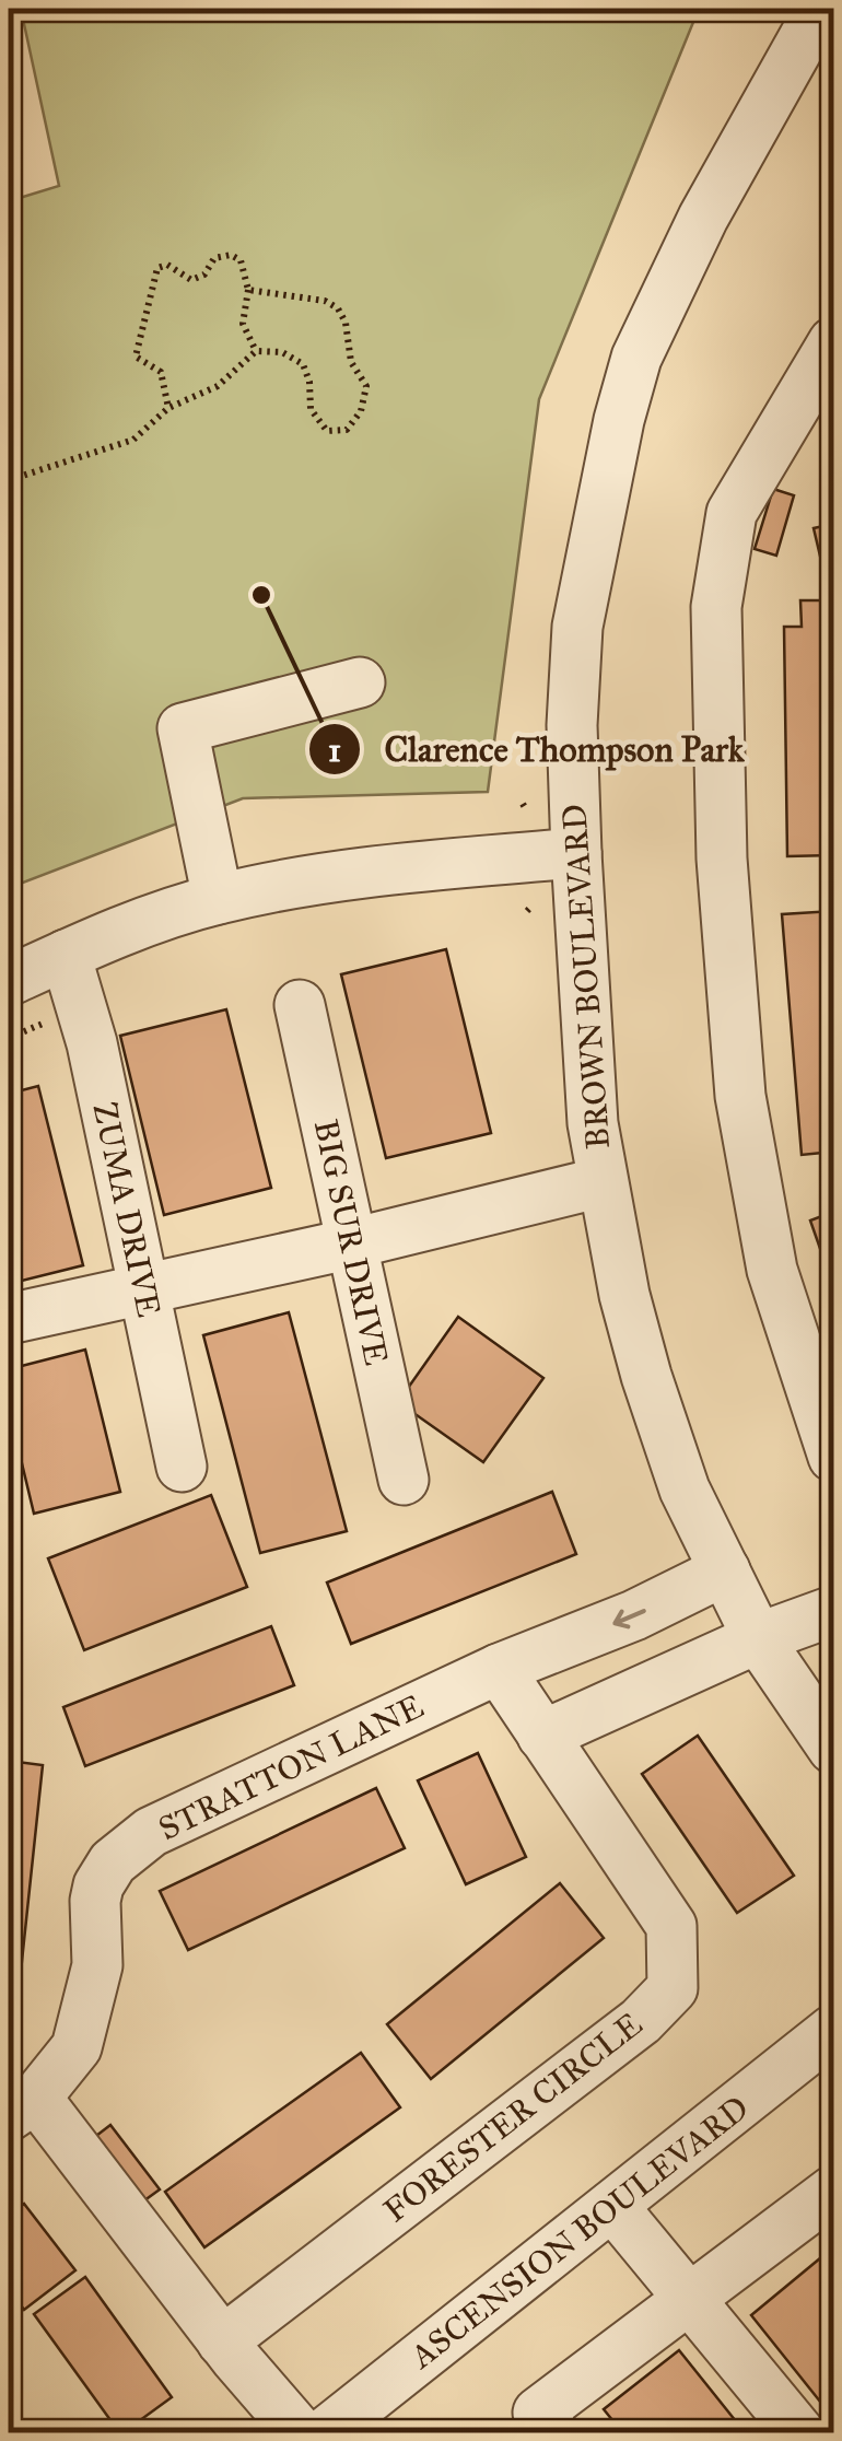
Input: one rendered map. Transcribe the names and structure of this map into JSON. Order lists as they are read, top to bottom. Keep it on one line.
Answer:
{"streets":{"street":["BROWN BOULEVARD","ZUMA DRIVE","BIG SUR DRIVE","STRATTON LANE","FORESTER CIRCLE","ASCENSION BOULEVARD"]},"crossings":[["BROWN BOULEVARD","STRATTON LANE"]],"places":["Clarence Thompson Park"]}
